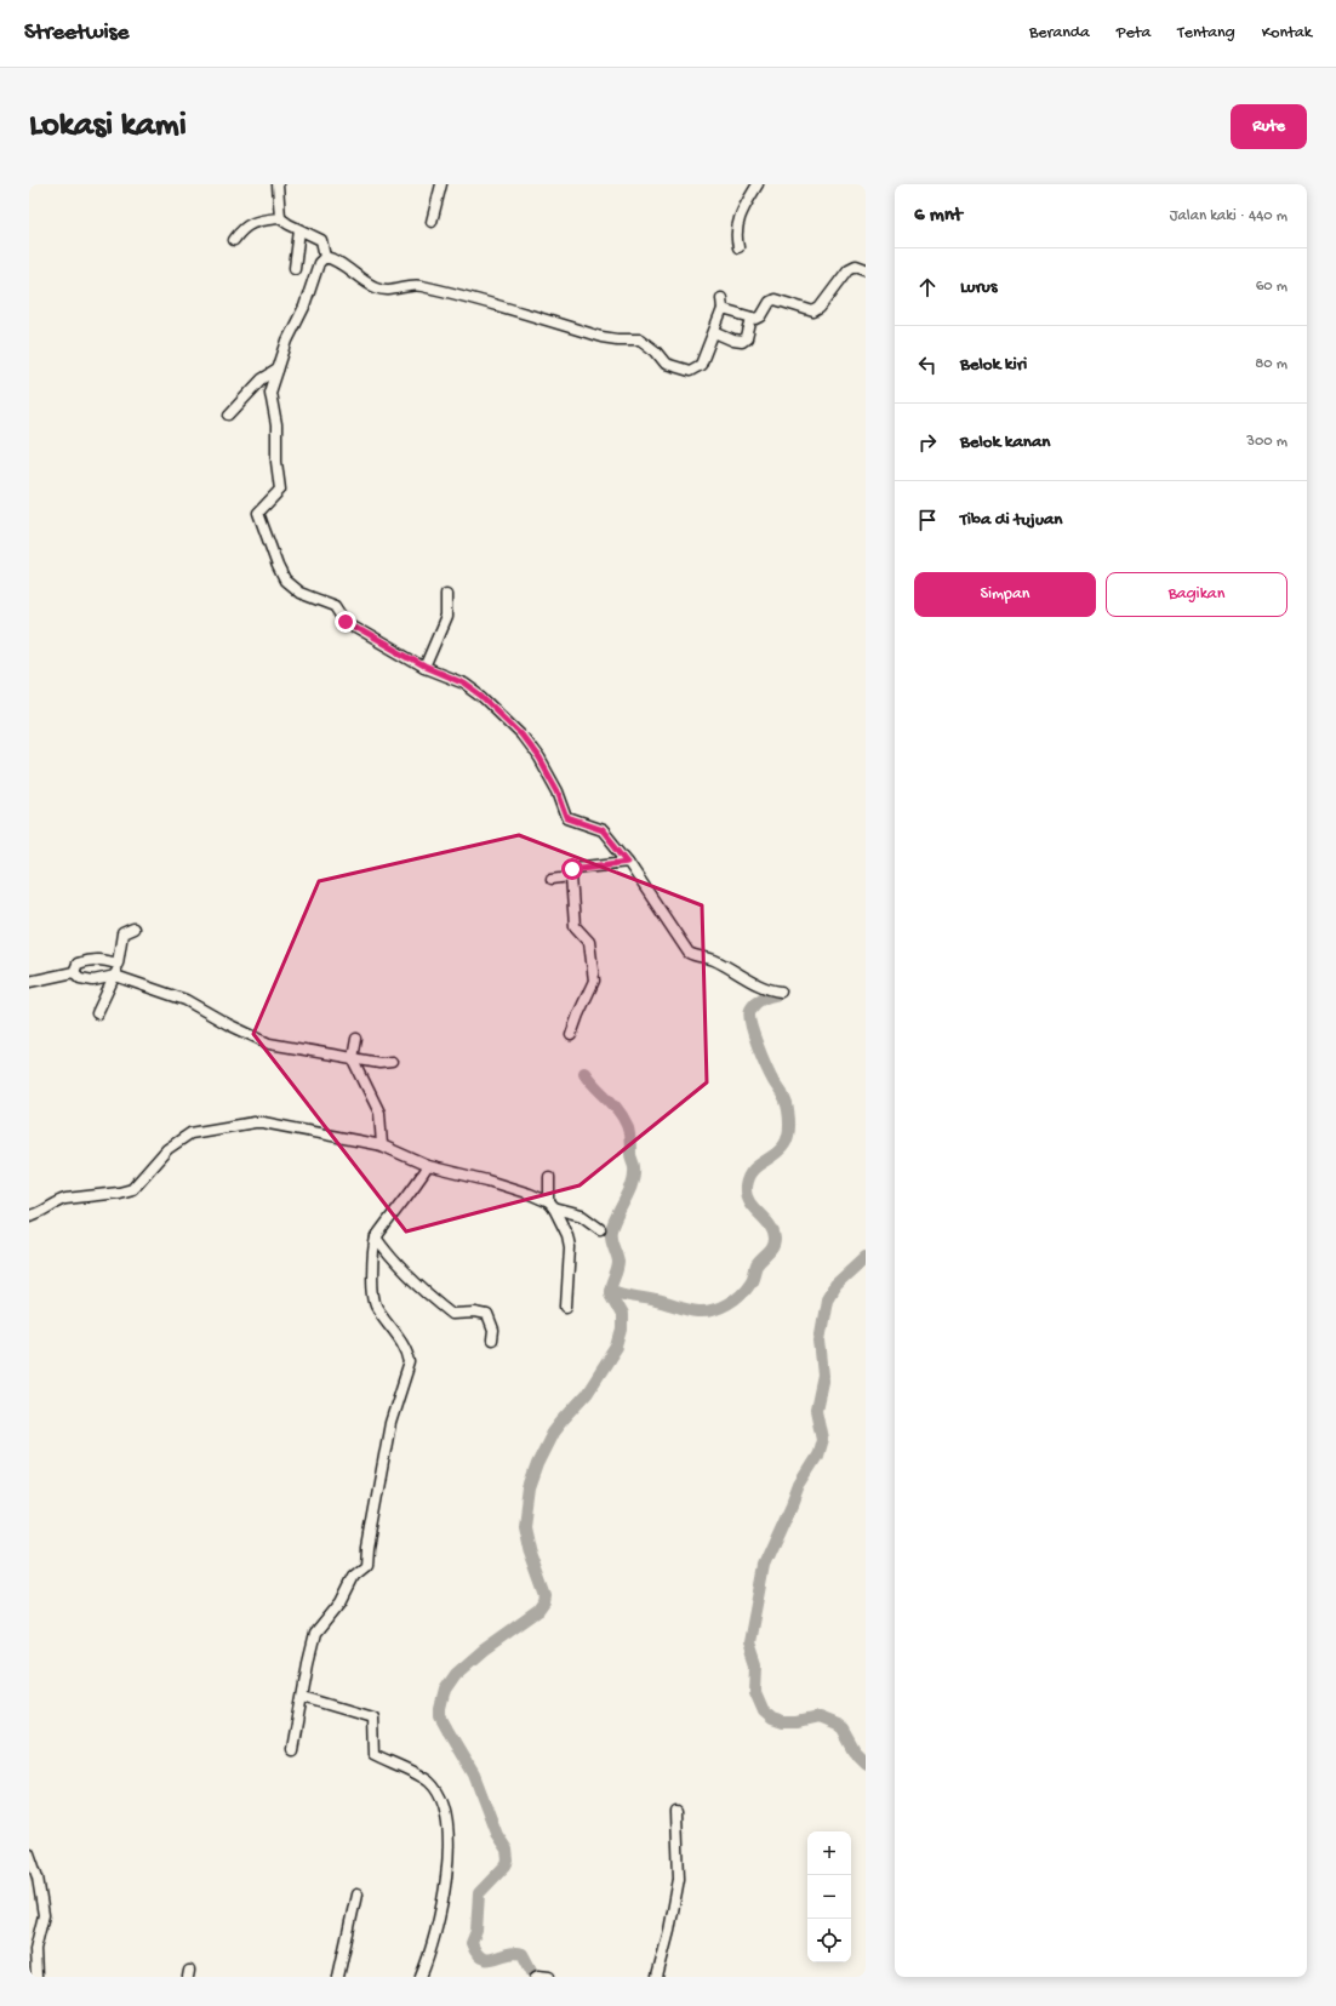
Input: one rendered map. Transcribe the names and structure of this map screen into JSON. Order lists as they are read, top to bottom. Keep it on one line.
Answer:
{"page":{"header":"Streetwise","nav":["Beranda","Peta","Tentang","Kontak"],"buttons":["Rute",["Simpan","Bagikan"]],"title":"Lokasi kami","heading":["6 mnt","Jalan kaki · 440 m"],"list":[["Lurus","60 m"],["Belok kiri","80 m"],["Belok kanan","300 m"],"Tiba di tujuan"],"map_buttons":["+","−"]}}
